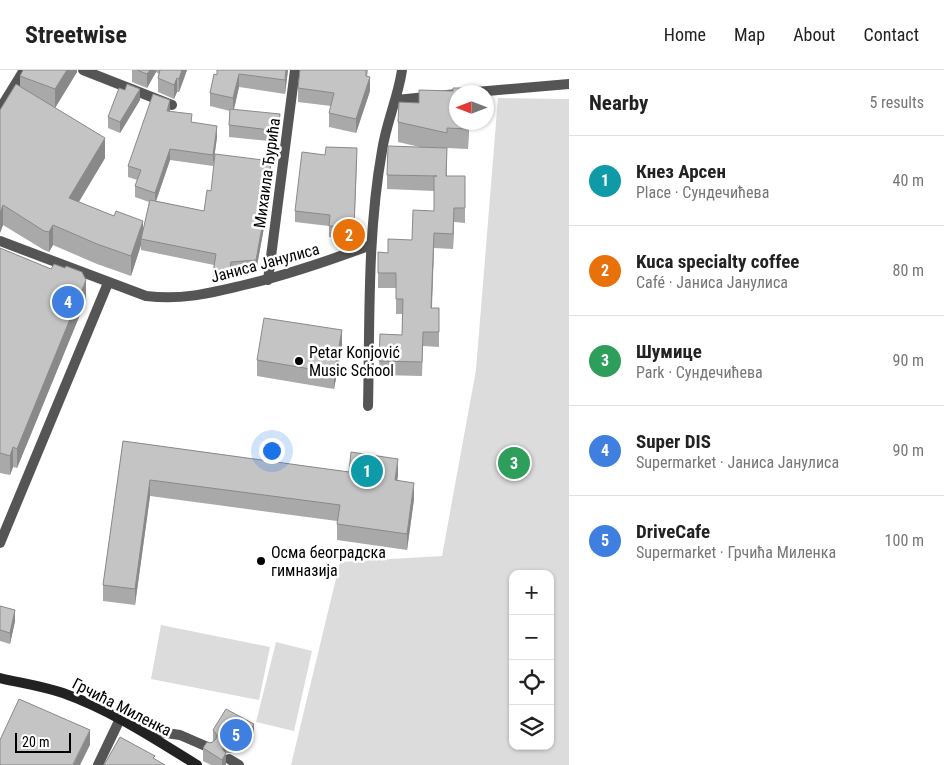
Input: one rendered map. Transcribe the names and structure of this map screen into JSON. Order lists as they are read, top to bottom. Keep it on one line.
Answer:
{"streets":{"street":["Михаила Ђурића","Јаниса Јанулиса","Грчића Миленка"]},"crossings":[["Михаила Ђурића","Јаниса Јанулиса"]],"places":["Petar Konjović Music School","Осма београдска гимназија"],"scale_bar":"20 m","north":"left","page":{"header":"Streetwise","nav":["Home","Map","About","Contact"],"heading":["Nearby","5 results"],"list":[{"mark":"1","name":"Кнез Арсен","note":"Place · Сундечићева","value":"40 m"},{"mark":"2","name":"Kuca specialty coffee","note":"Café · Јаниса Јанулиса","value":"80 m"},{"mark":"3","name":"Шумице","note":"Park · Сундечићева","value":"90 m"},{"mark":"4","name":"Super DIS","note":"Supermarket · Јаниса Јанулиса","value":"90 m"},{"mark":"5","name":"DriveCafe","note":"Supermarket · Грчића Миленка","value":"100 m"}],"pins":["2","4","3","1","5"],"map_buttons":["+","−"],"scale":"20 m"}}
